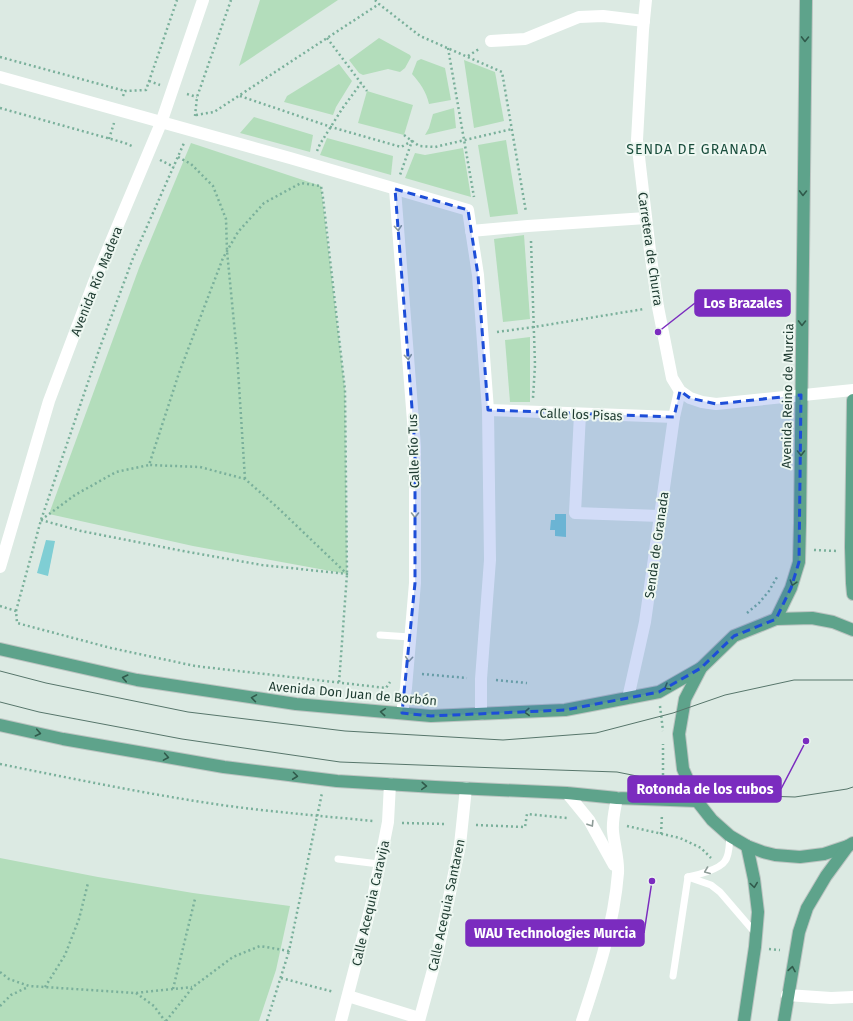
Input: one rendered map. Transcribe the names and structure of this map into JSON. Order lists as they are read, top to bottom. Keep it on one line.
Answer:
{"streets":{"main road":["Avenida Reino de Murcia","Avenida Don Juan de Borbón"],"street":["Carretera de Churra","Avenida Río Madera","Calle los Pisas","Calle Río Tus","Senda de Granada","Calle Acequia Caravija","Calle Acequia Santaren"]},"crossings":[["Carretera de Churra","Senda de Granada"],["Calle los Pisas","Senda de Granada"],["Calle Río Tus","Avenida Don Juan de Borbón"],["Senda de Granada","Avenida Don Juan de Borbón"]],"districts":["SENDA DE GRANADA"],"places":["Los Brazales","Rotonda de los cubos","WAU Technologies Murcia"]}
